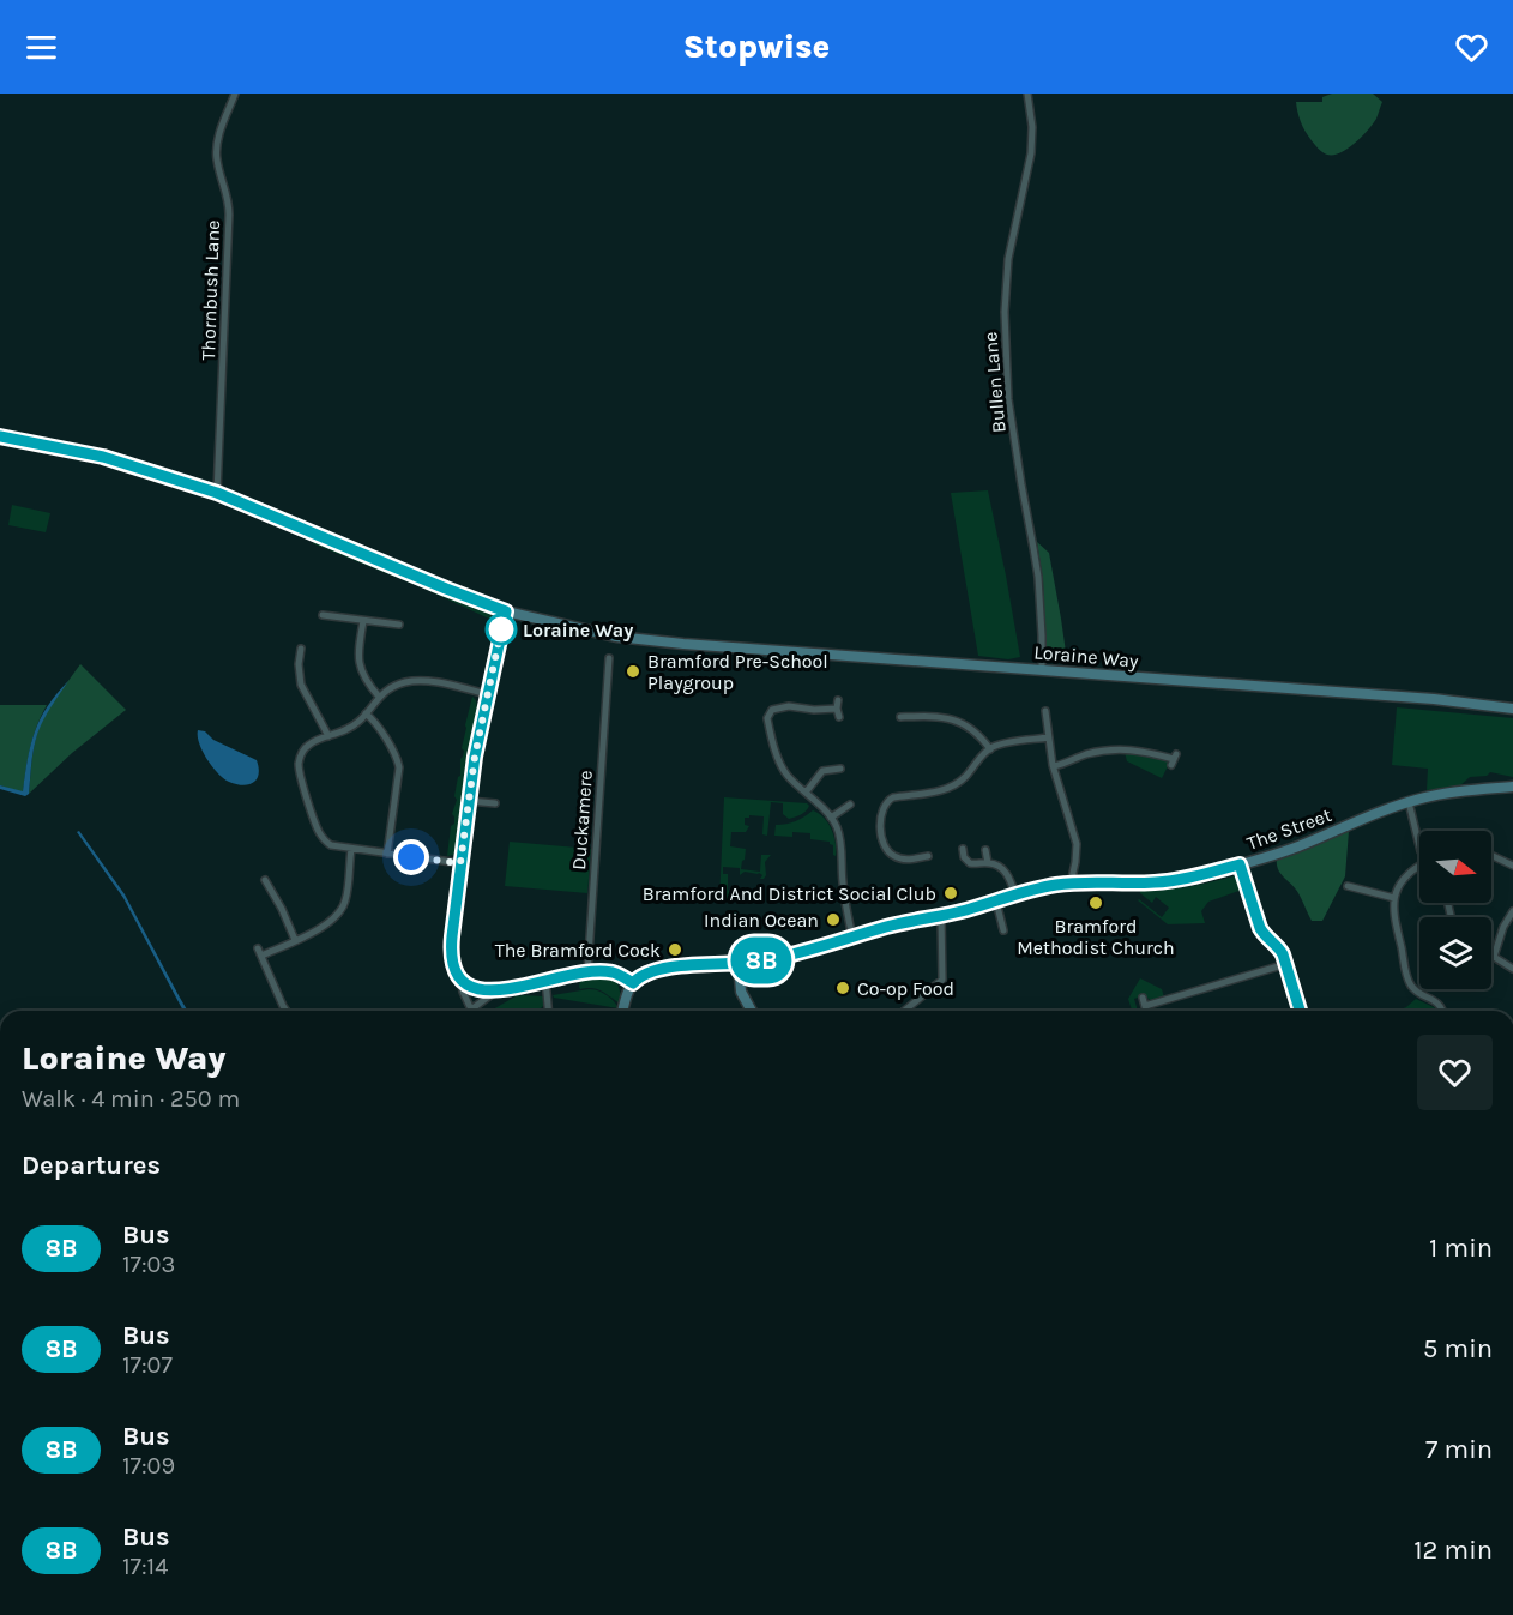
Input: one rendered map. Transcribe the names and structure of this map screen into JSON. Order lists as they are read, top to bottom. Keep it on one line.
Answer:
{"streets":{"main road":["Loraine Way","The Street"],"street":["Thornbush Lane","Bullen Lane","Duckamere"]},"crossings":[["Thornbush Lane","Loraine Way"],["Bullen Lane","Loraine Way"]],"places":["Loraine Way","Bramford Pre-School Playgroup","Bramford And District Social Club","Bramford Methodist Church","Indian Ocean","The Bramford Cock","Co-op Food"],"lines":["bus line 8B"],"north":"right","page":{"header":"Stopwise","on_map":"8B","heading":[["Loraine Way","Walk · 4 min · 250 m"],"Departures"],"list":[{"mark":"8B","name":"Bus","note":"17:03","value":"1 min"},{"mark":"8B","name":"Bus","note":"17:07","value":"5 min"},{"mark":"8B","name":"Bus","note":"17:09","value":"7 min"},{"mark":"8B","name":"Bus","note":"17:14","value":"12 min"}]}}
